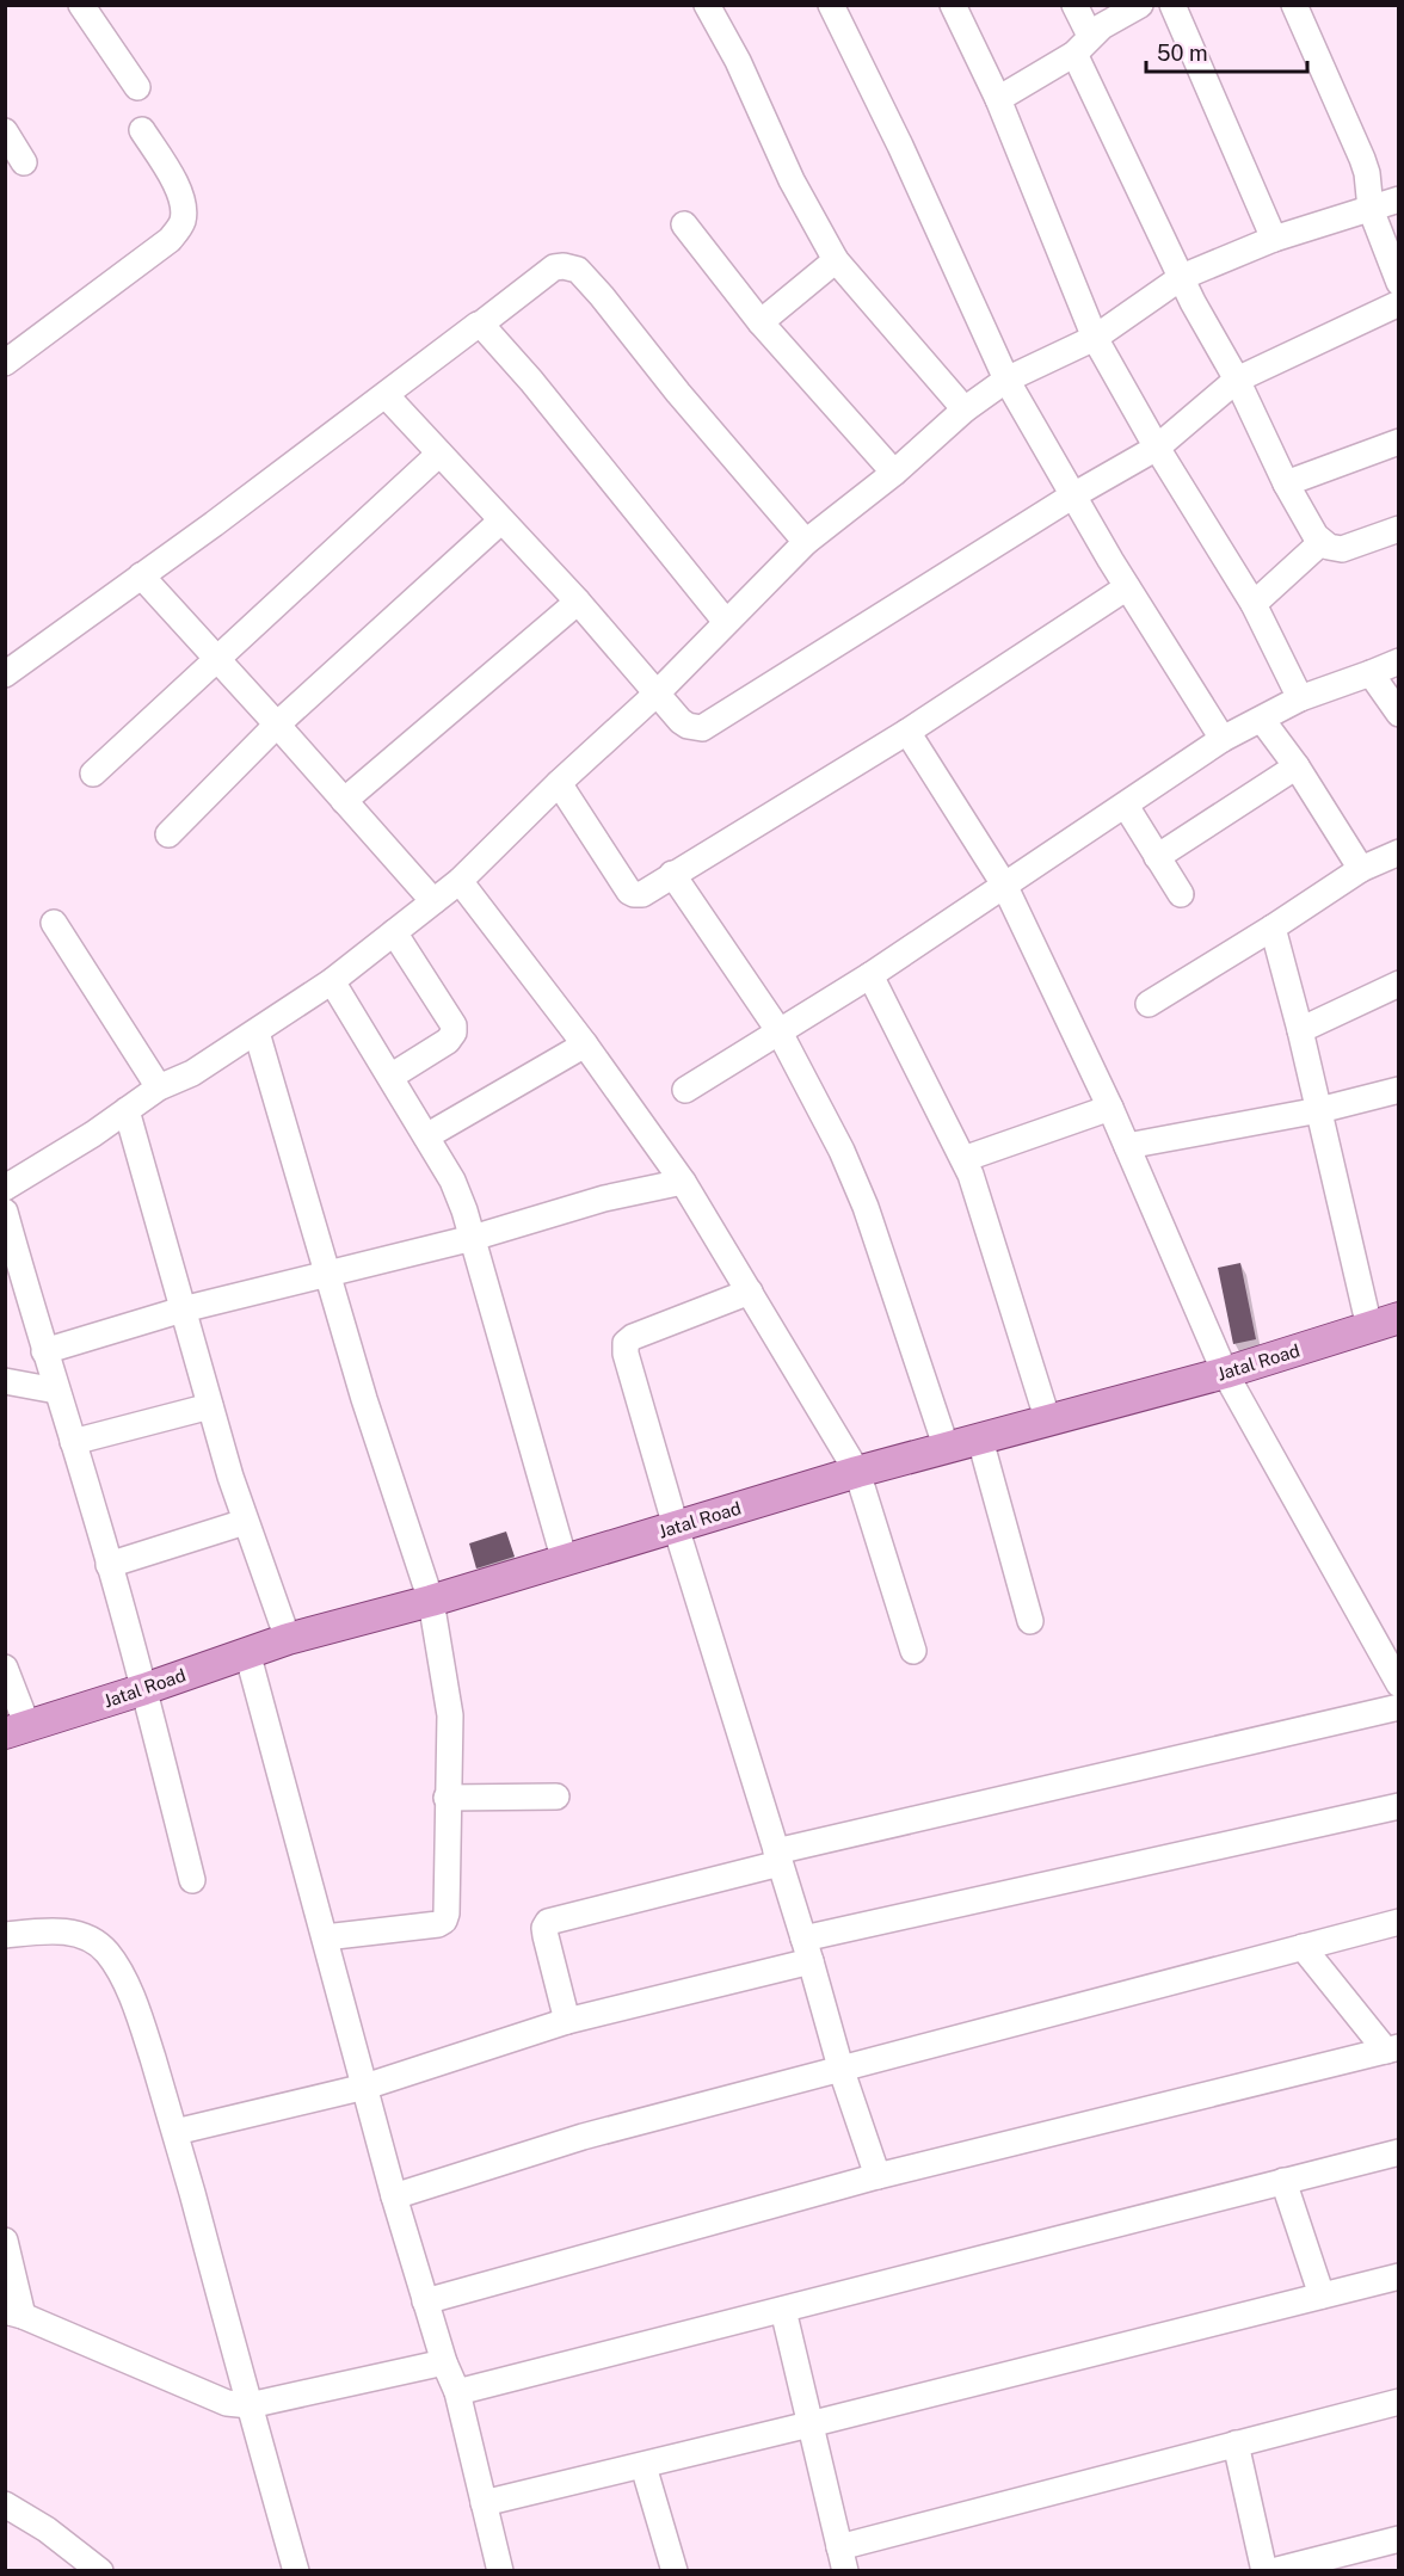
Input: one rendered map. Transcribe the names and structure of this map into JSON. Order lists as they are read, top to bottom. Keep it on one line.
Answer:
{"streets":{"main road":["Jatal Road"]},"scale_bar":"50 m"}
